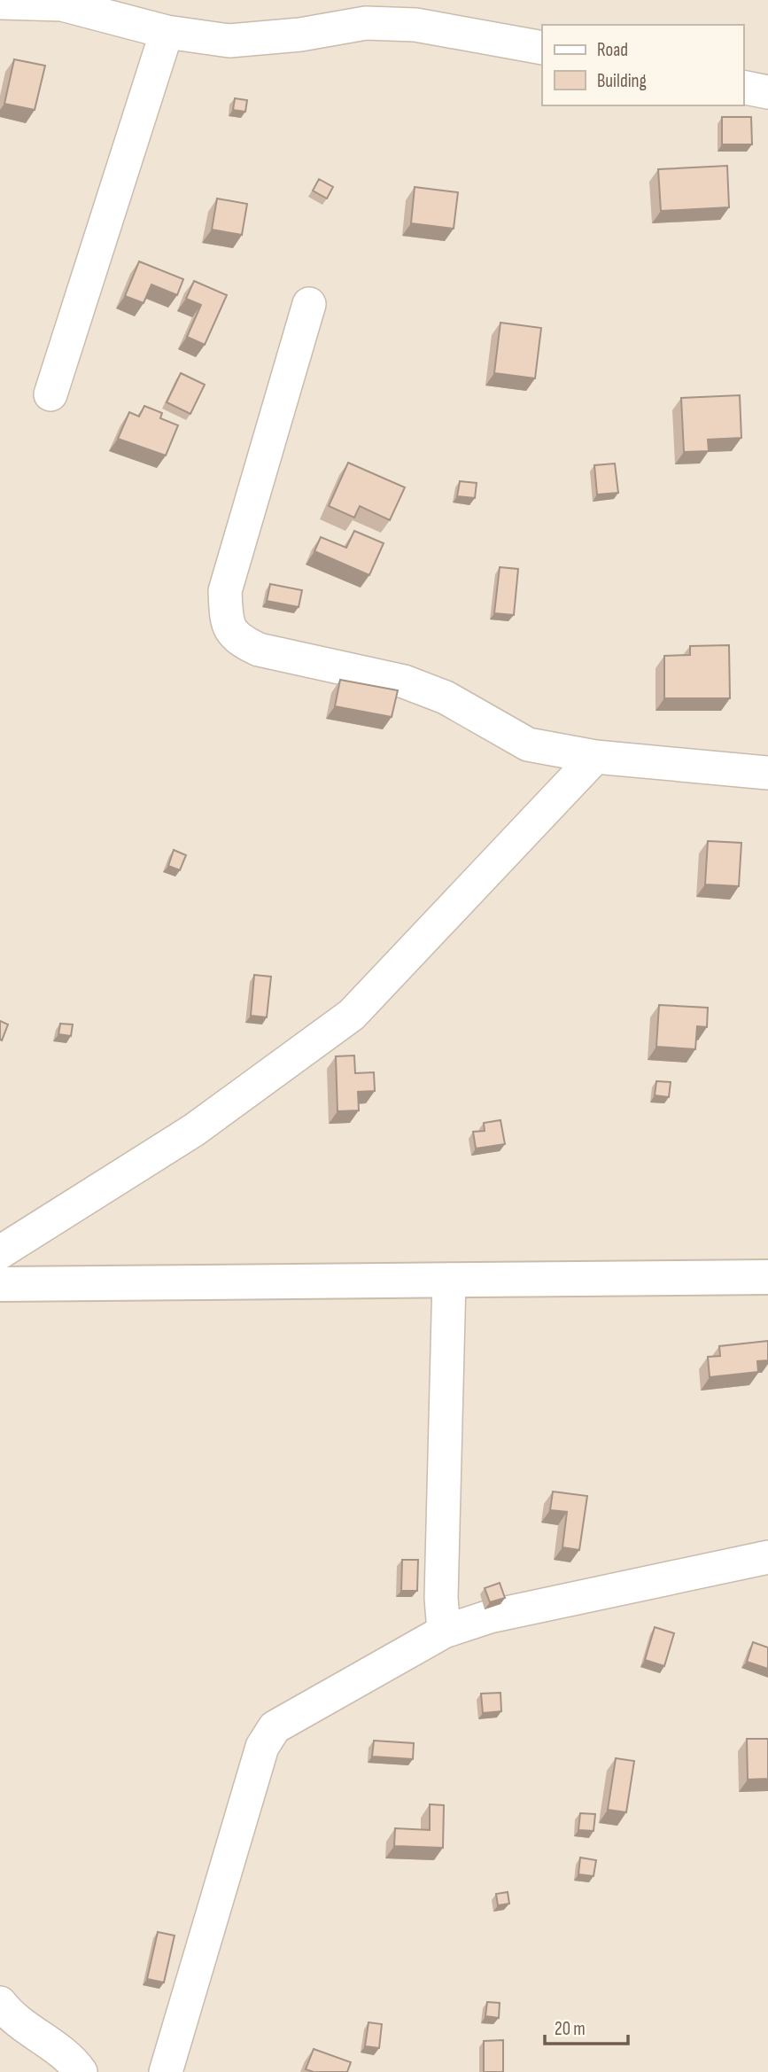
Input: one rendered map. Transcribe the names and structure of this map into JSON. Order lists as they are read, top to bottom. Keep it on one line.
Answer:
{"legend":["Road","Building"],"scale_bar":"20 m"}
